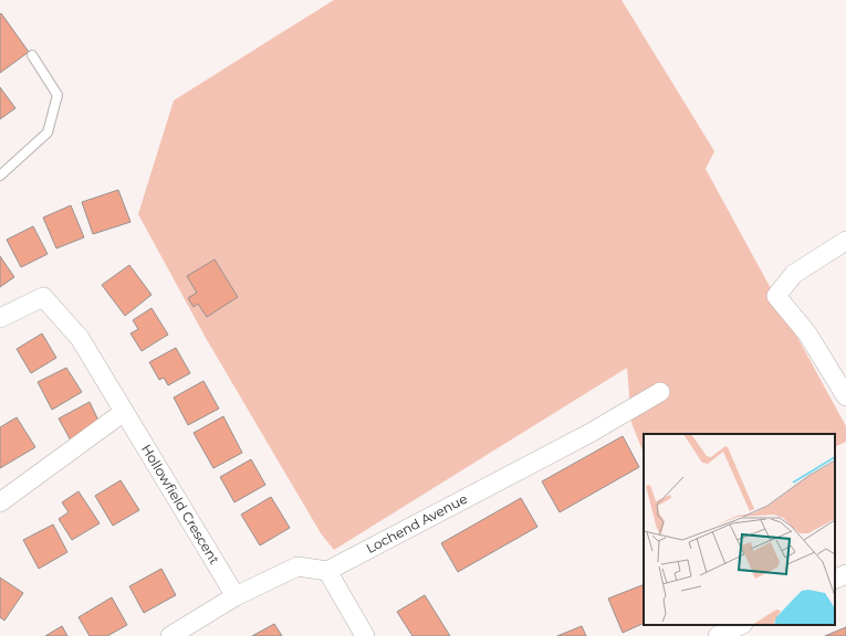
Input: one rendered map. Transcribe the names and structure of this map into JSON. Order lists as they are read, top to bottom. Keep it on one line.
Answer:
{"streets":{"street":["Hollowfield Crescent","Lochend Avenue"]}}
